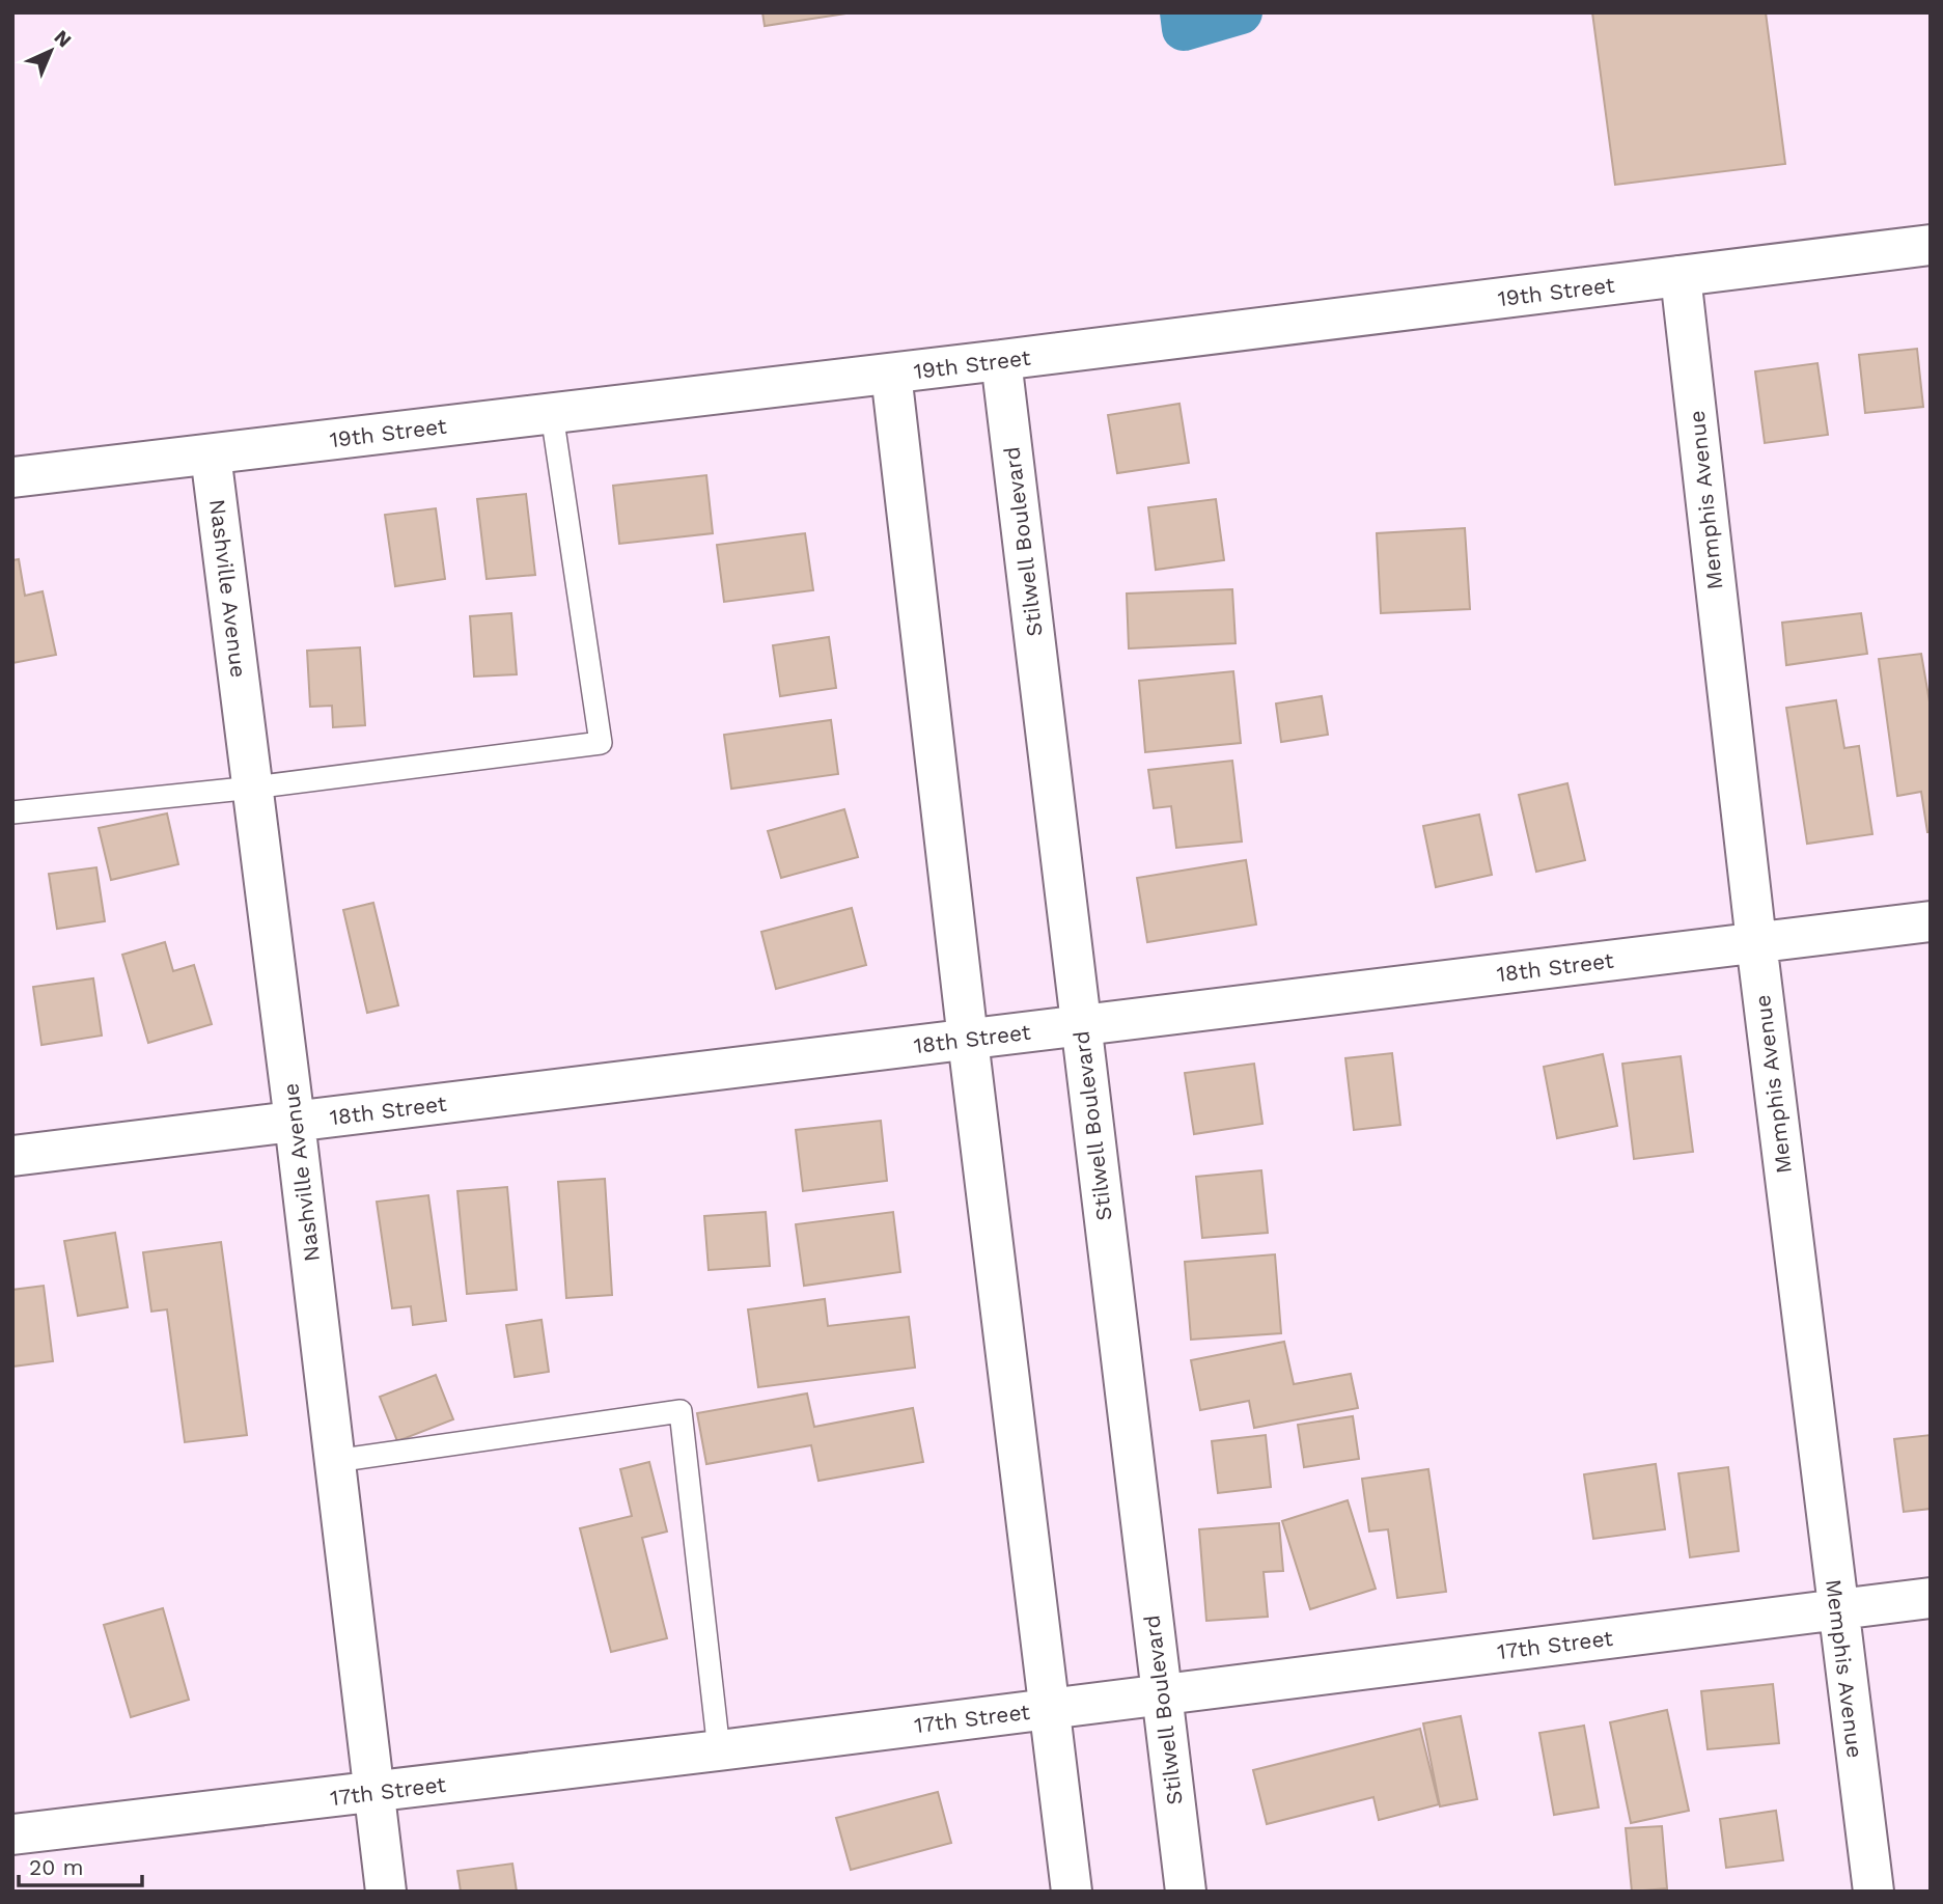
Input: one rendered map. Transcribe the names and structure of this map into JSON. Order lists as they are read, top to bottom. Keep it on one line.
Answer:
{"streets":{"street":["19th Street","Memphis Avenue","Stilwell Boulevard","Nashville Avenue","18th Street","17th Street"]},"crossings":[["19th Street","Memphis Avenue"],["19th Street","Stilwell Boulevard"],["19th Street","Nashville Avenue"],["Memphis Avenue","18th Street"],["Memphis Avenue","17th Street"],["Stilwell Boulevard","18th Street"],["Stilwell Boulevard","17th Street"],["Nashville Avenue","18th Street"],["Nashville Avenue","17th Street"]],"scale_bar":"20 m","north":"top right"}
